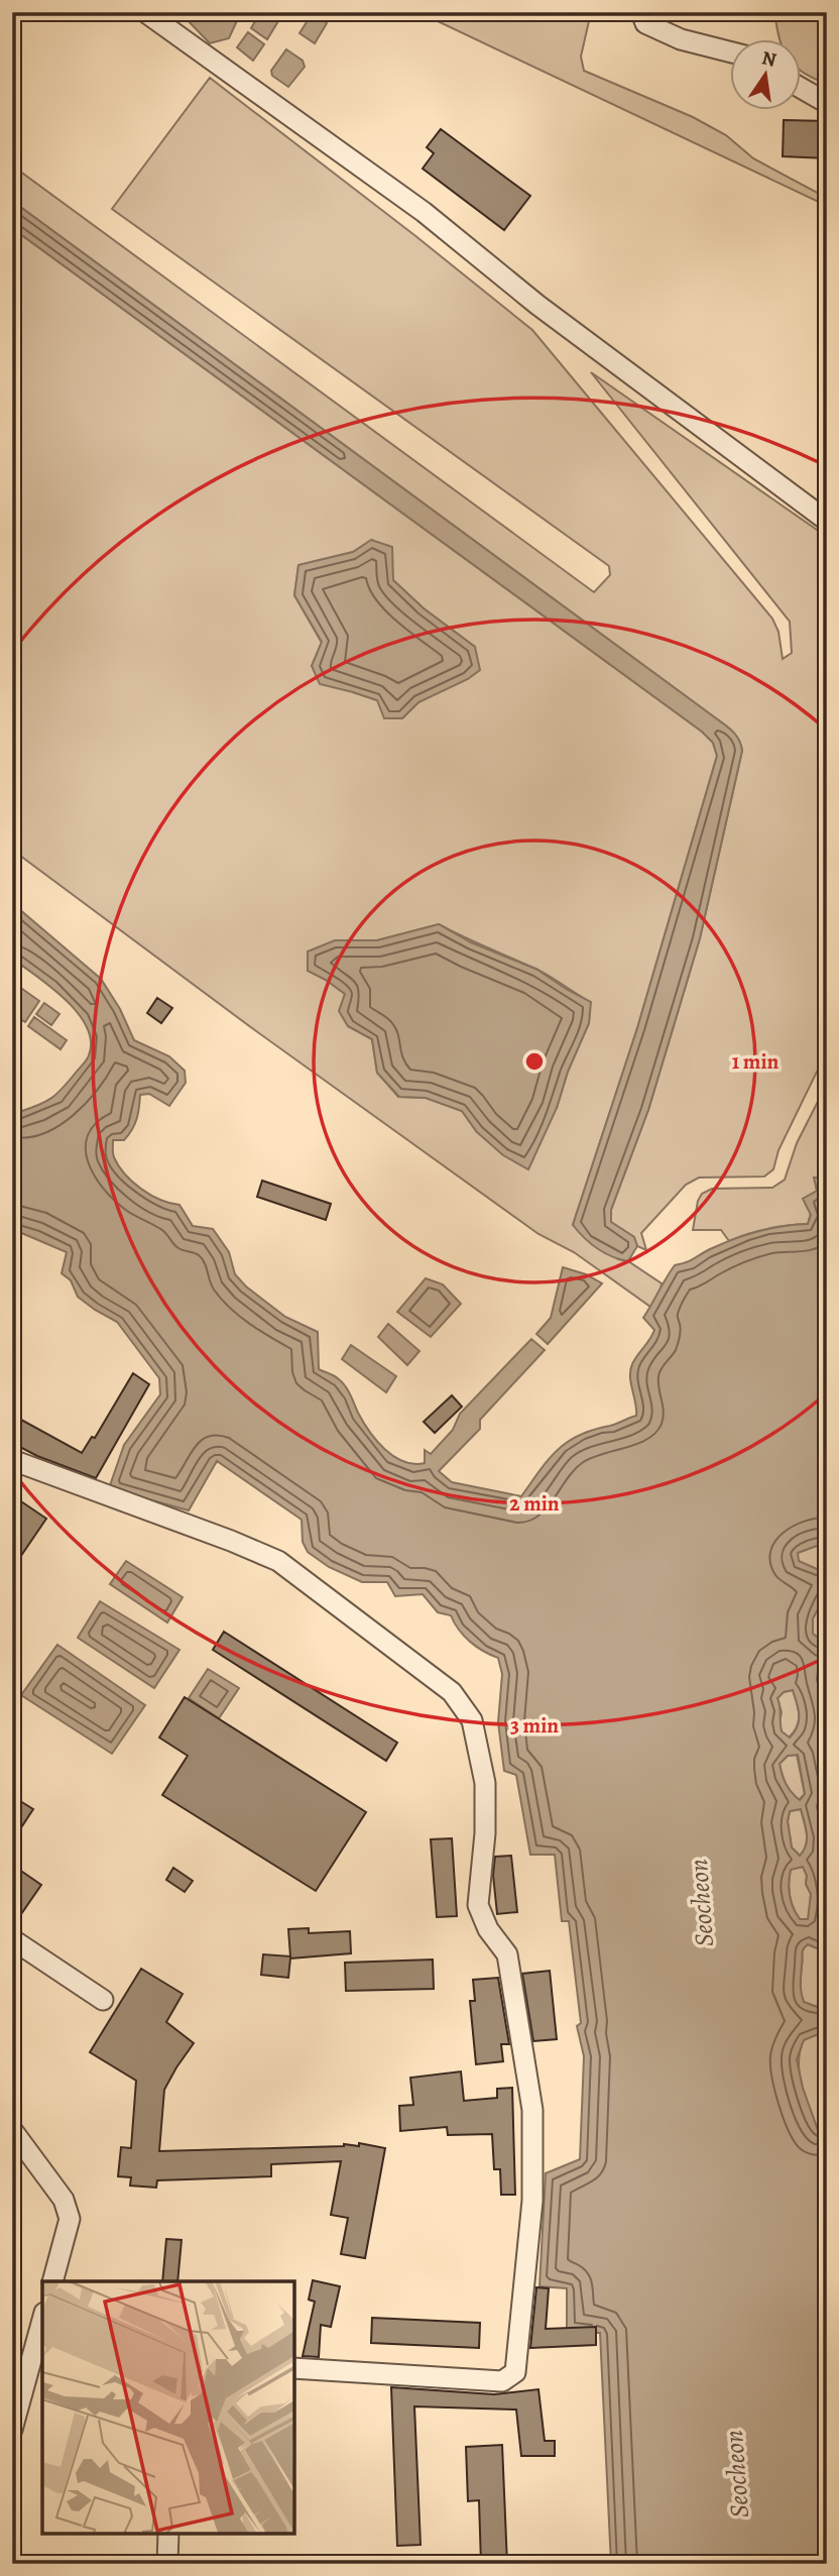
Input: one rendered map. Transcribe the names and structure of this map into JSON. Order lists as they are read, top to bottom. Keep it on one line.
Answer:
{"water":["Seocheon"],"north":"top","rings":["1 min","2 min","3 min"]}
